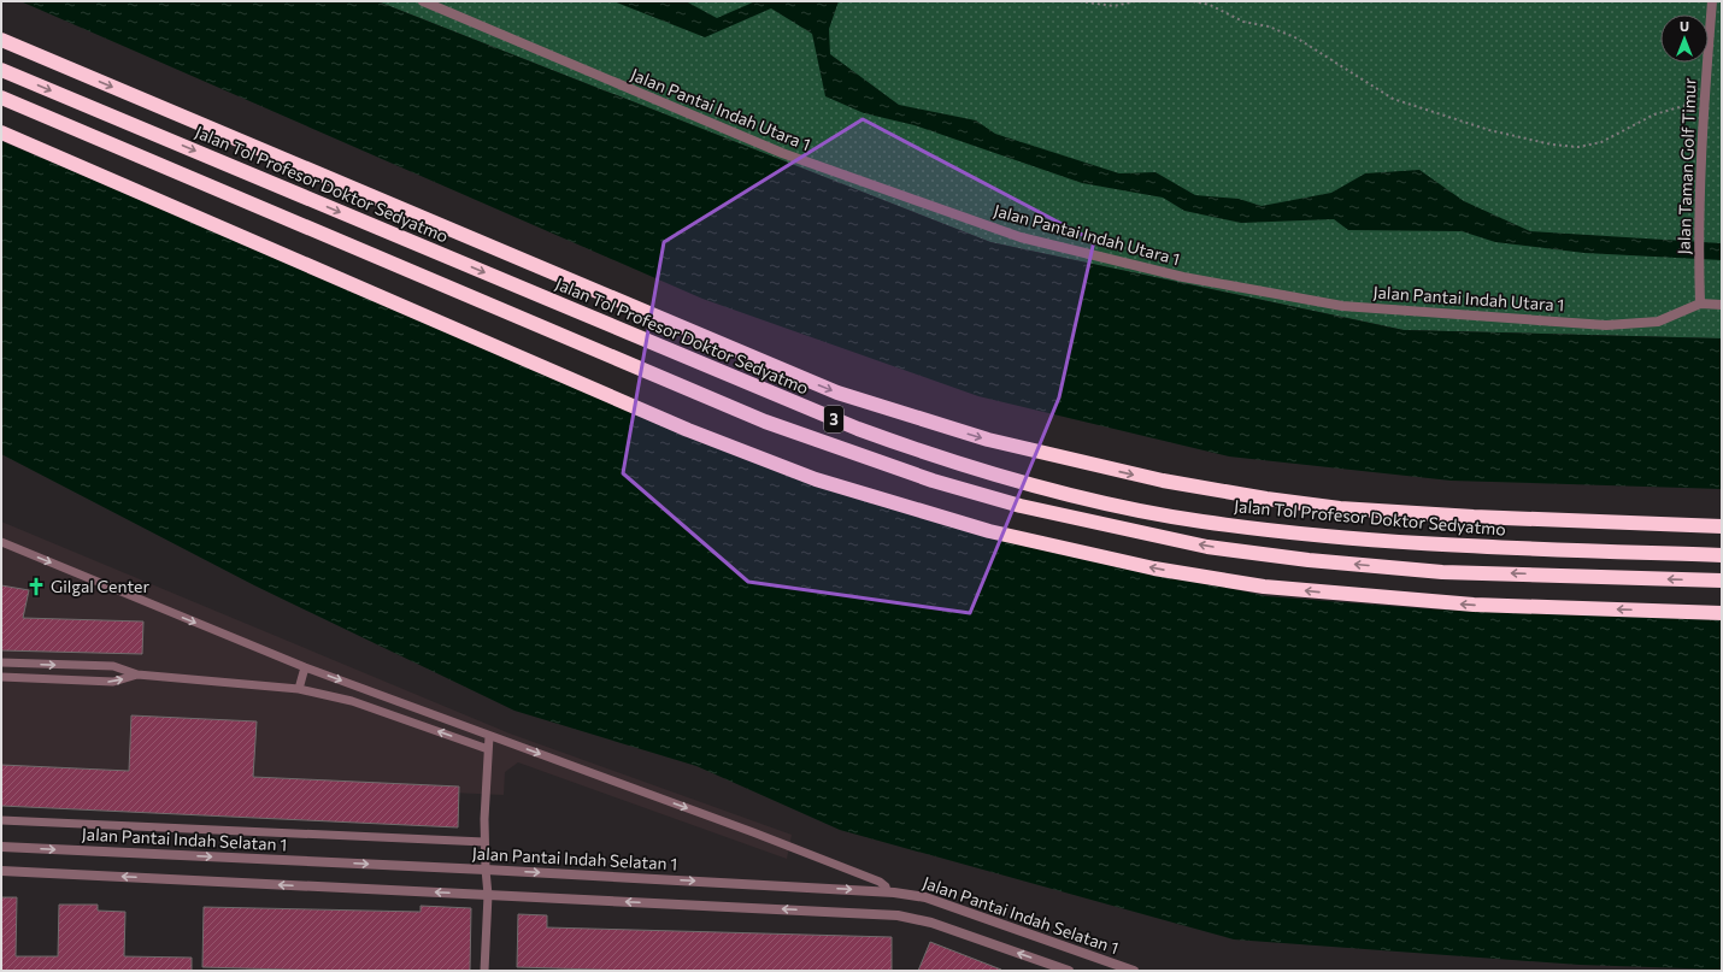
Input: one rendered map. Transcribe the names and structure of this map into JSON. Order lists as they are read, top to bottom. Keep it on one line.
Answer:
{"streets":{"highway":["Jalan Tol Profesor Doktor Sedyatmo","3"],"street":["Jalan Pantai Indah Utara 1","Jalan Taman Golf Timur","Jalan Pantai Indah Selatan 1"]},"crossings":[["Jalan Pantai Indah Utara 1","Jalan Taman Golf Timur"]],"places":{"church":["Gilgal Center"]},"north":"top"}
